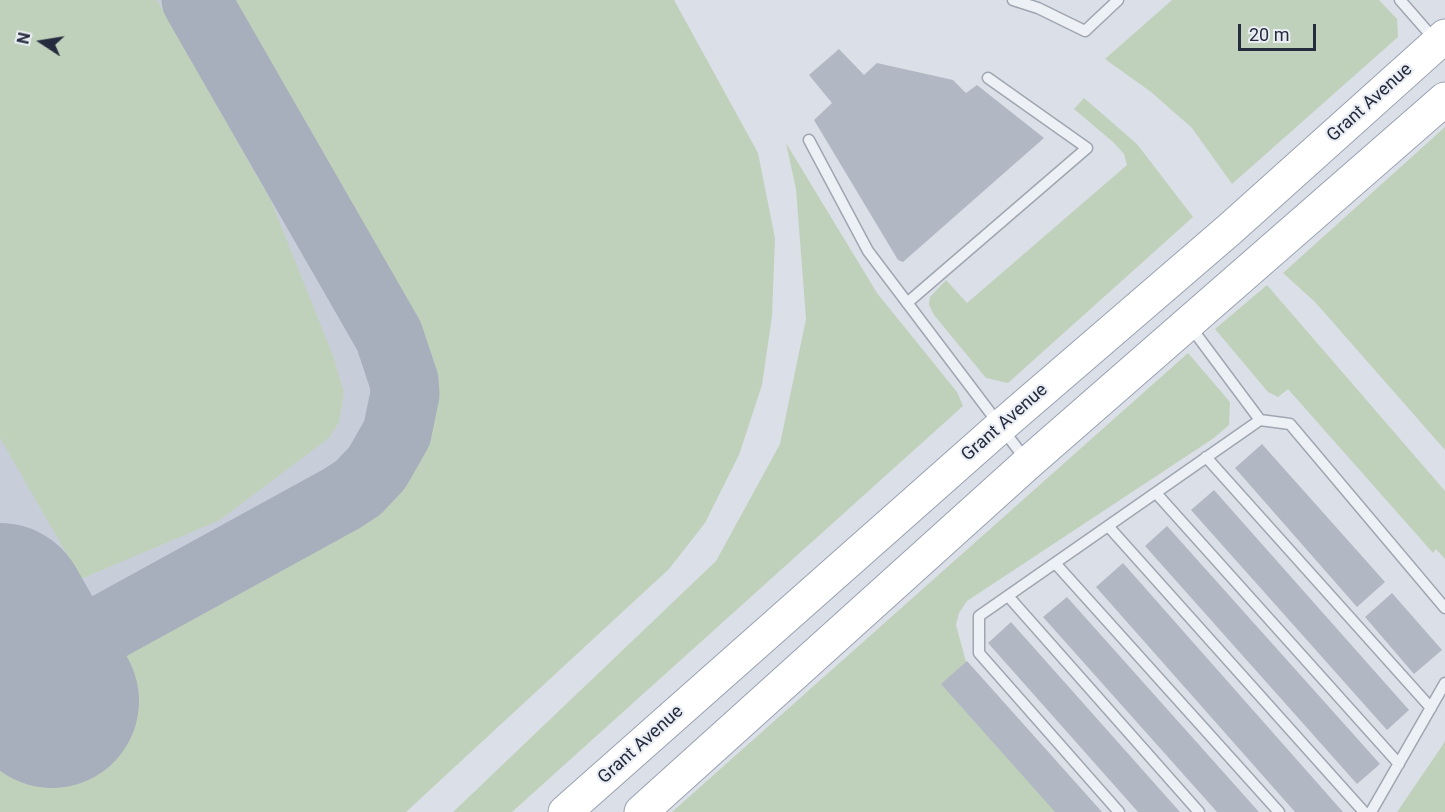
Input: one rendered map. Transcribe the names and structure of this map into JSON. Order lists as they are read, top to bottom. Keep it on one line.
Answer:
{"streets":{"main road":["Grant Avenue"]},"scale_bar":"20 m","north":"left"}
